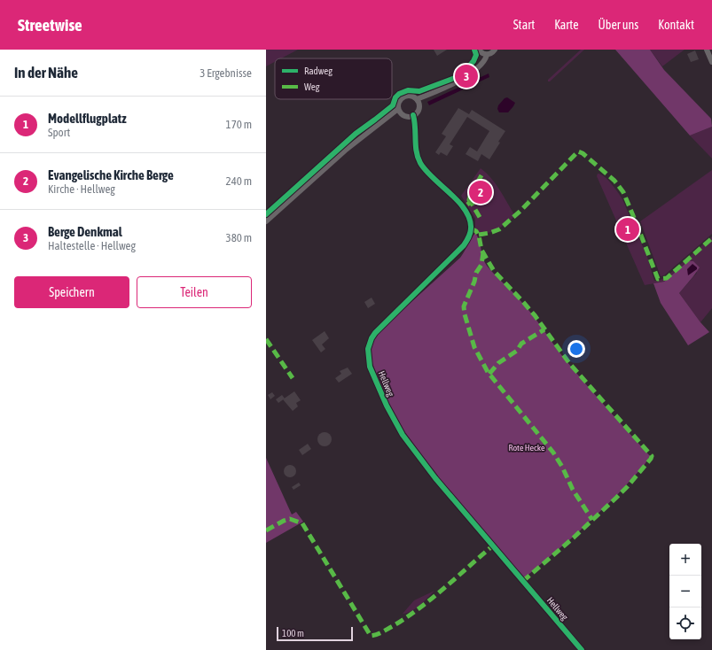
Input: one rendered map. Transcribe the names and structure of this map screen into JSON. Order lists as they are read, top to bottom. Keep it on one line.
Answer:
{"streets":{"street":["Hellweg"]},"parks":["Rote Hecke"],"legend":["Radweg","Weg"],"scale_bar":"100 m","page":{"header":"Streetwise","nav":["Start","Karte","Über uns","Kontakt"],"heading":["In der Nähe","3 Ergebnisse"],"pins":["3","2","1"],"list":[{"mark":"1","name":"Modellflugplatz","note":"Sport","value":"170 m"},{"mark":"2","name":"Evangelische Kirche Berge","note":"Kirche · Hellweg","value":"240 m"},{"mark":"3","name":"Berge Denkmal","note":"Haltestelle · Hellweg","value":"380 m"}],"buttons":["Speichern","Teilen"],"map_buttons":["+","−"],"scale":"100 m"}}
